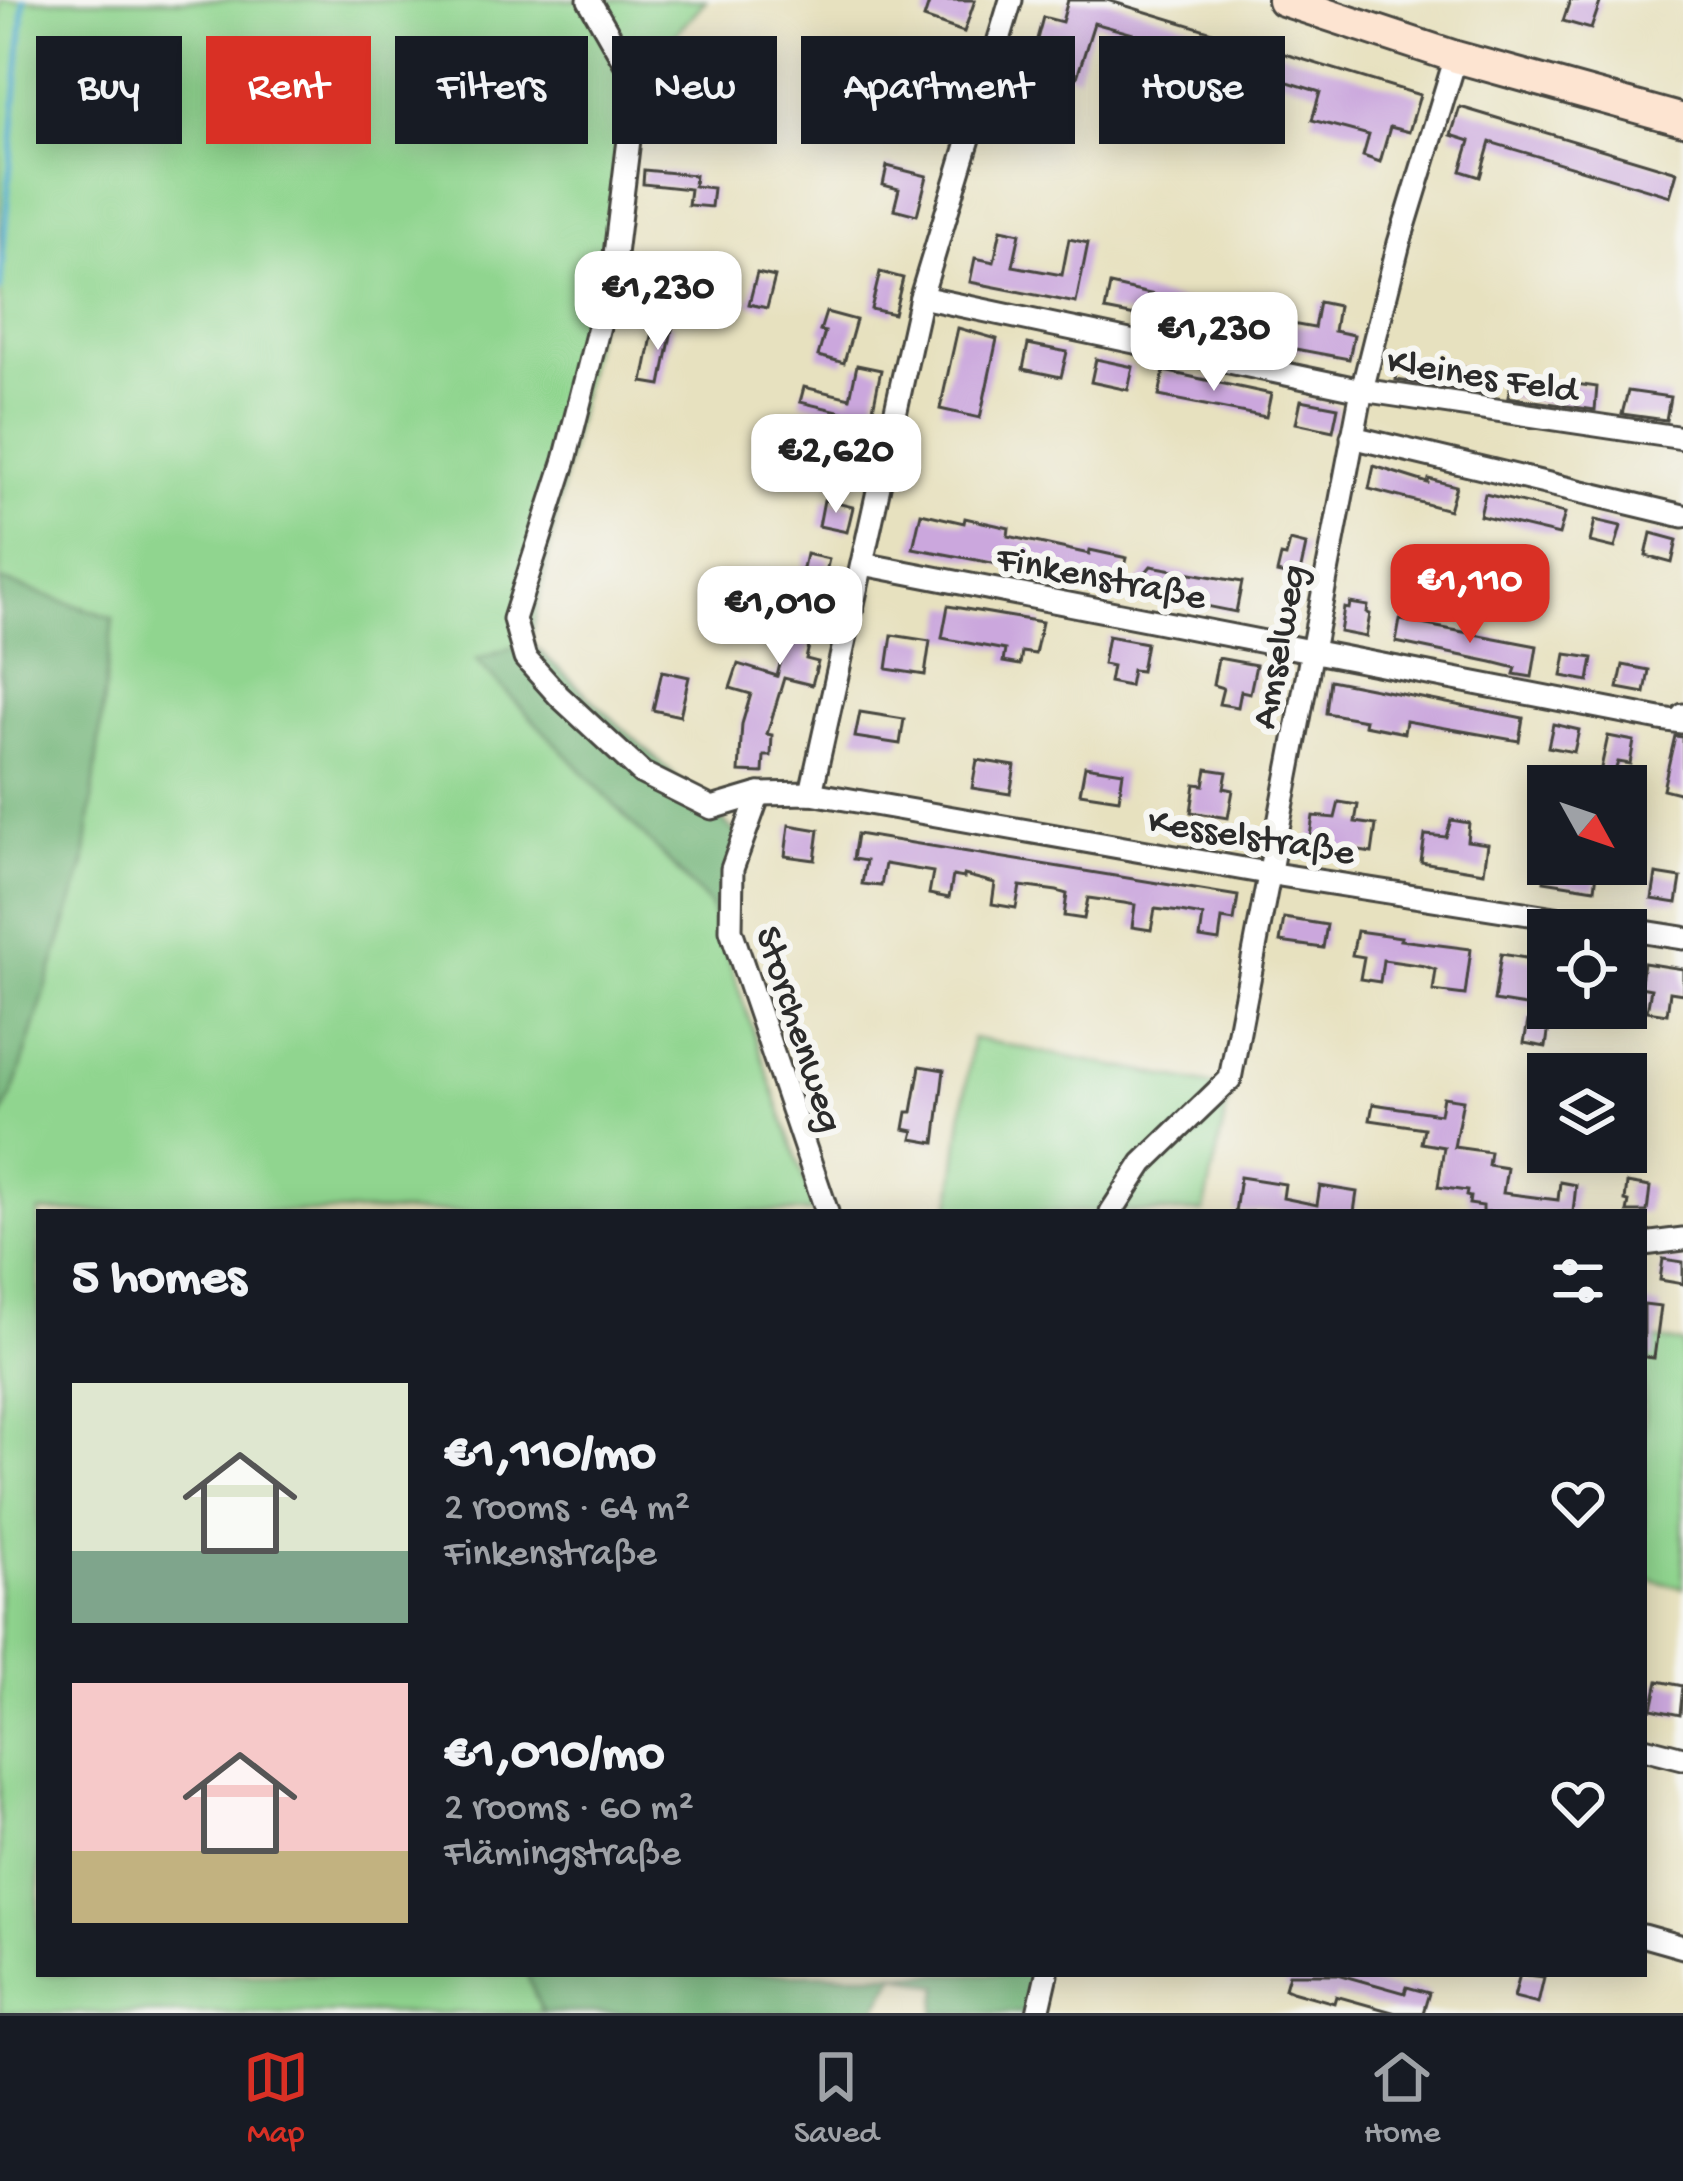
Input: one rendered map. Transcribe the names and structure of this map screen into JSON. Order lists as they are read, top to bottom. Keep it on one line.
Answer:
{"streets":{"street":["Kleines Feld","Finkenstraße","Amselweg","Kesselstraße","Storchenweg"]},"crossings":[["Kleines Feld","Amselweg"],["Finkenstraße","Amselweg"],["Amselweg","Kesselstraße"],["Kesselstraße","Storchenweg"]],"north":"bottom right","page":{"chip":["Buy","Rent","Filters","New","Apartment","House"],"price":["€1,230","€1,230","€2,620","€1,110","€1,010"],"heading":"5 homes","list":[{"name":"€1,110/mo","note":"2 rooms · 64 m² · Finkenstraße"},{"name":"€1,010/mo","note":"2 rooms · 60 m² · Flämingstraße"}],"tabs":["Map","Saved","Home"]}}
